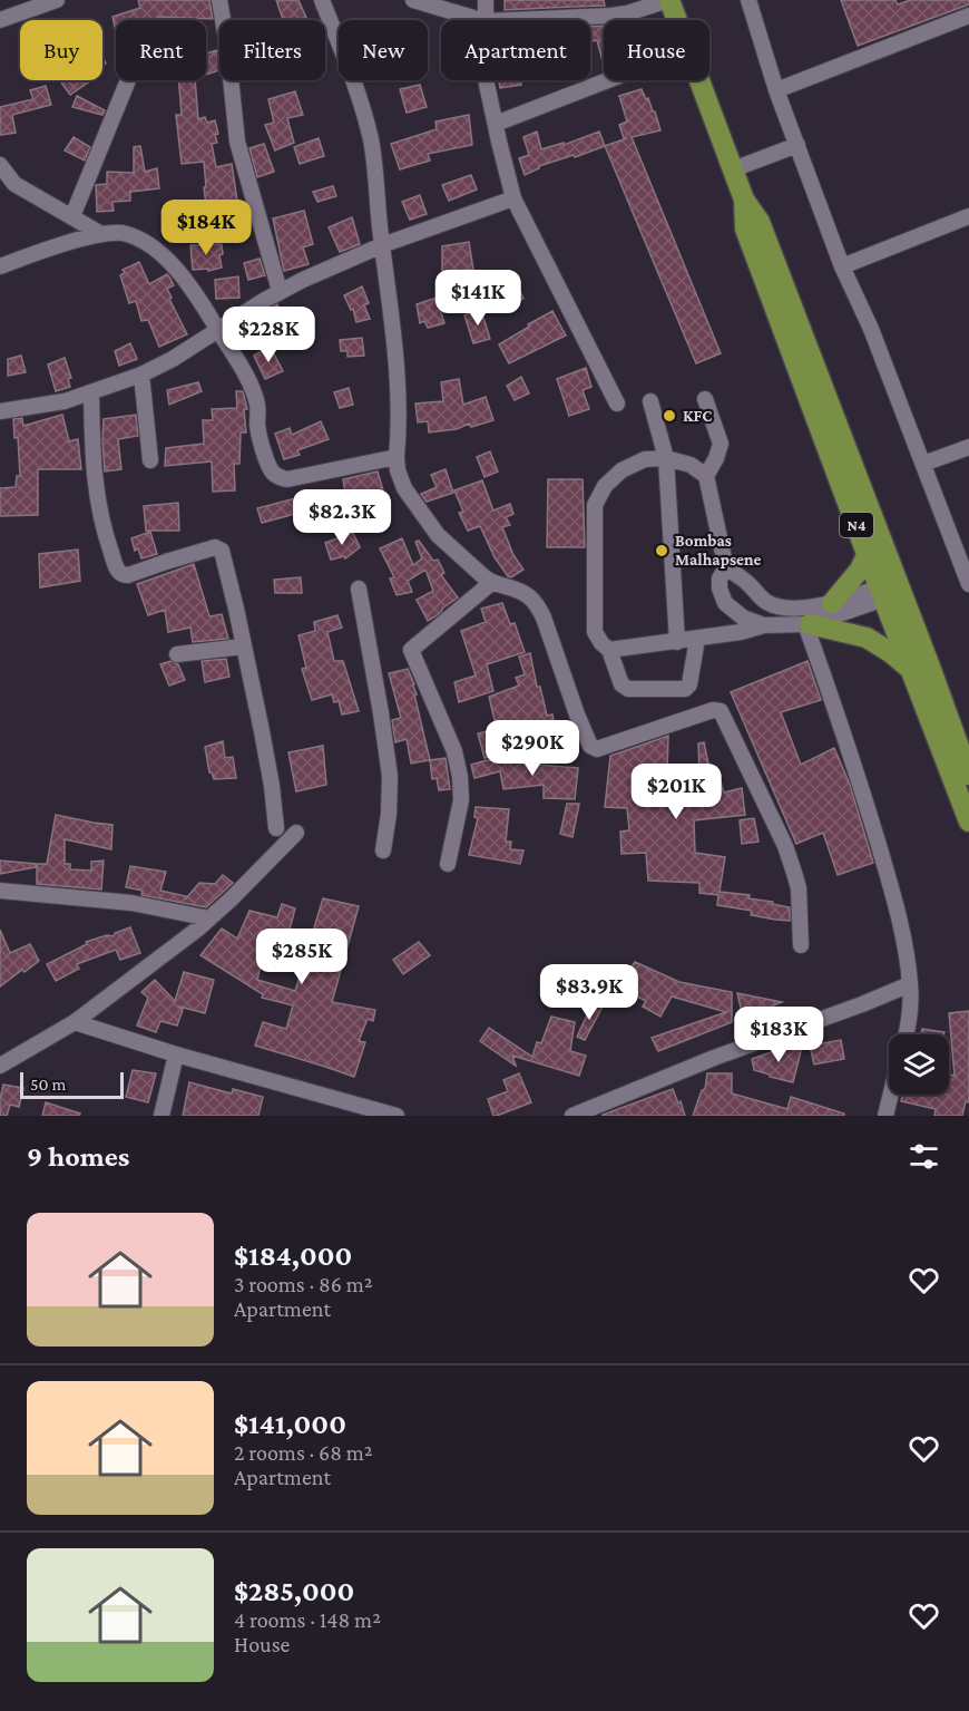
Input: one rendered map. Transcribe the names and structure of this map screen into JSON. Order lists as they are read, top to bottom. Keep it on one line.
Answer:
{"streets":{"highway":["N4"]},"places":["KFC","Bombas Malhapsene"],"scale_bar":"50 m","page":{"chip":["Buy","Rent","Filters","New","Apartment","House"],"price":["$184K","$141K","$228K","$82.3K","$290K","$201K","$285K","$83.9K","$183K"],"scale":"50 m","heading":"9 homes","list":[{"name":"$184,000","note":"3 rooms · 86 m² · Apartment"},{"name":"$141,000","note":"2 rooms · 68 m² · Apartment"},{"name":"$285,000","note":"4 rooms · 148 m² · House"}]}}
